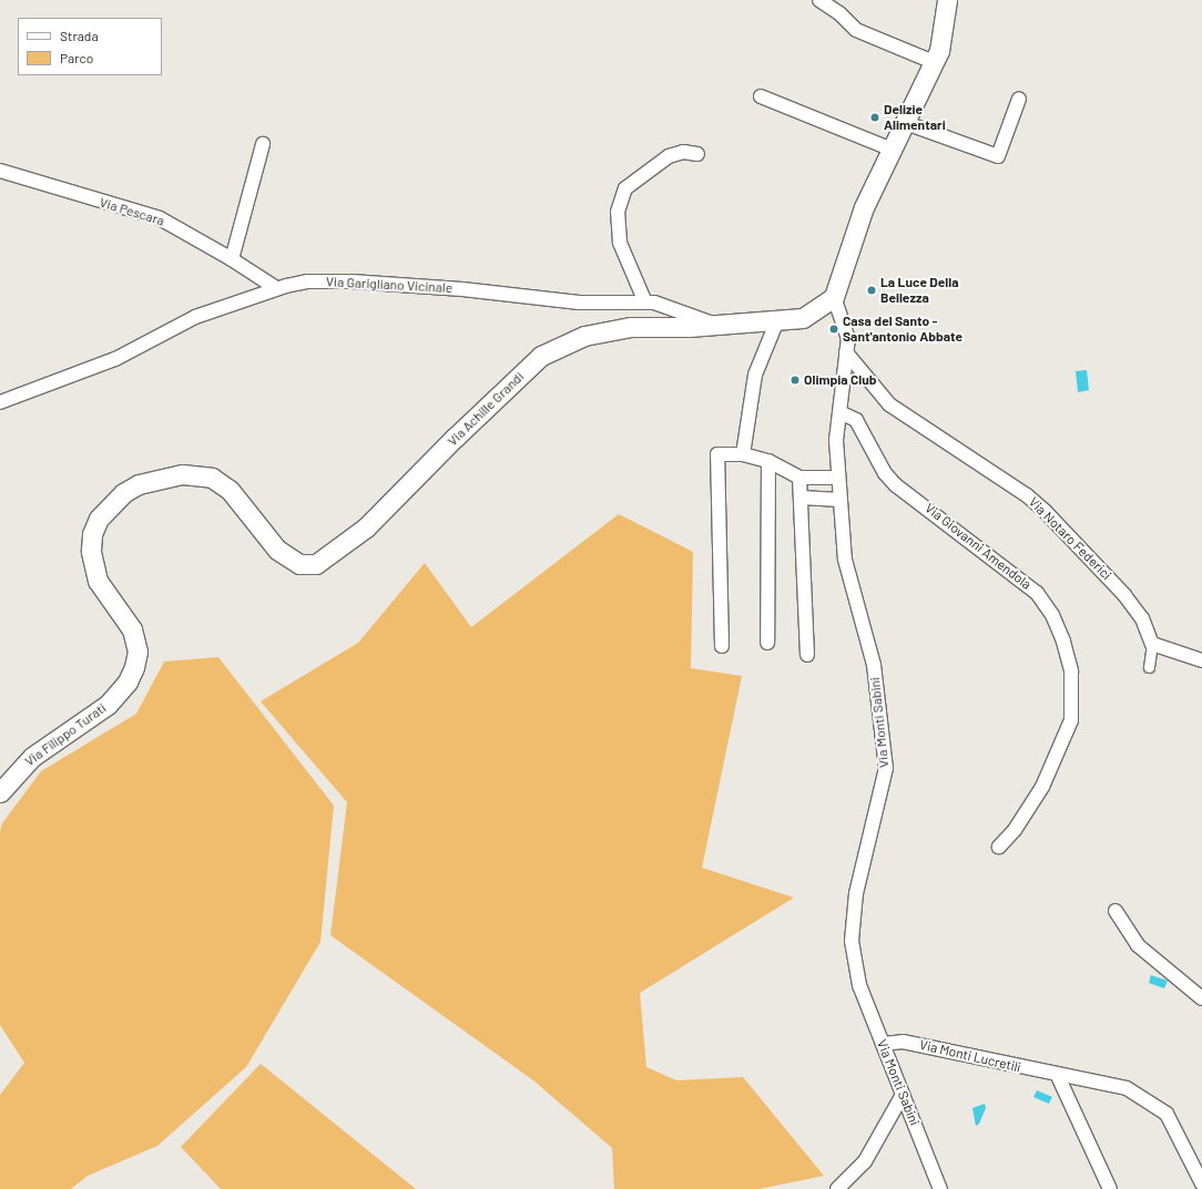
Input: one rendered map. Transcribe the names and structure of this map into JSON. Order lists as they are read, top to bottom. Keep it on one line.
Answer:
{"streets":{"main road":["Via Achille Grandi","Via Filippo Turati"],"street":["Via Pescara","Via Garigliano Vicinale","Via Notaro Federici","Via Giovanni Amendola","Via Monti Sabini","Via Monti Lucretili"]},"crossings":[["Via Pescara","Via Garigliano Vicinale"],["Via Garigliano Vicinale","Via Achille Grandi"],["Via Achille Grandi","Via Monti Sabini"],["Via Achille Grandi","Via Filippo Turati"],["Via Notaro Federici","Via Monti Sabini"],["Via Giovanni Amendola","Via Monti Sabini"],["Via Monti Sabini","Via Monti Lucretili"]],"places":["Delizie Alimentari","La Luce Della Bellezza","Casa del Santo - Sant'antonio Abbate","Olimpia Club"],"legend":["Strada","Parco"]}
